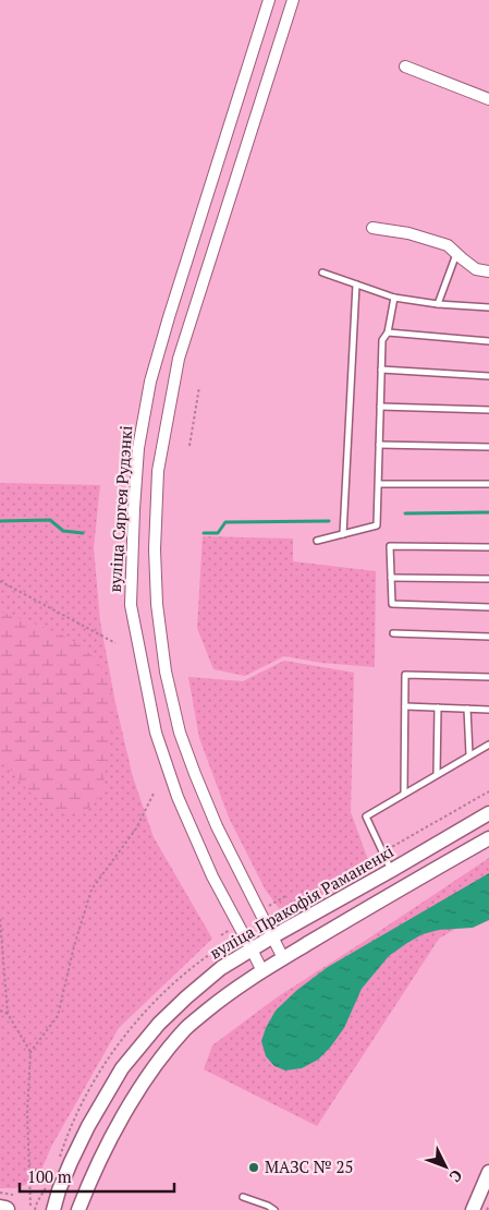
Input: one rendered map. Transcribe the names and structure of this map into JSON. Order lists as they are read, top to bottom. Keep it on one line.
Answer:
{"streets":{"street":["вуліца Сяргея Рудэнкі","вуліца Пракофія Раманенкі"]},"crossings":[["вуліца Сяргея Рудэнкі","вуліца Пракофія Раманенкі"]],"places":["МАЗС № 25"],"scale_bar":"100 m","north":"bottom right"}
